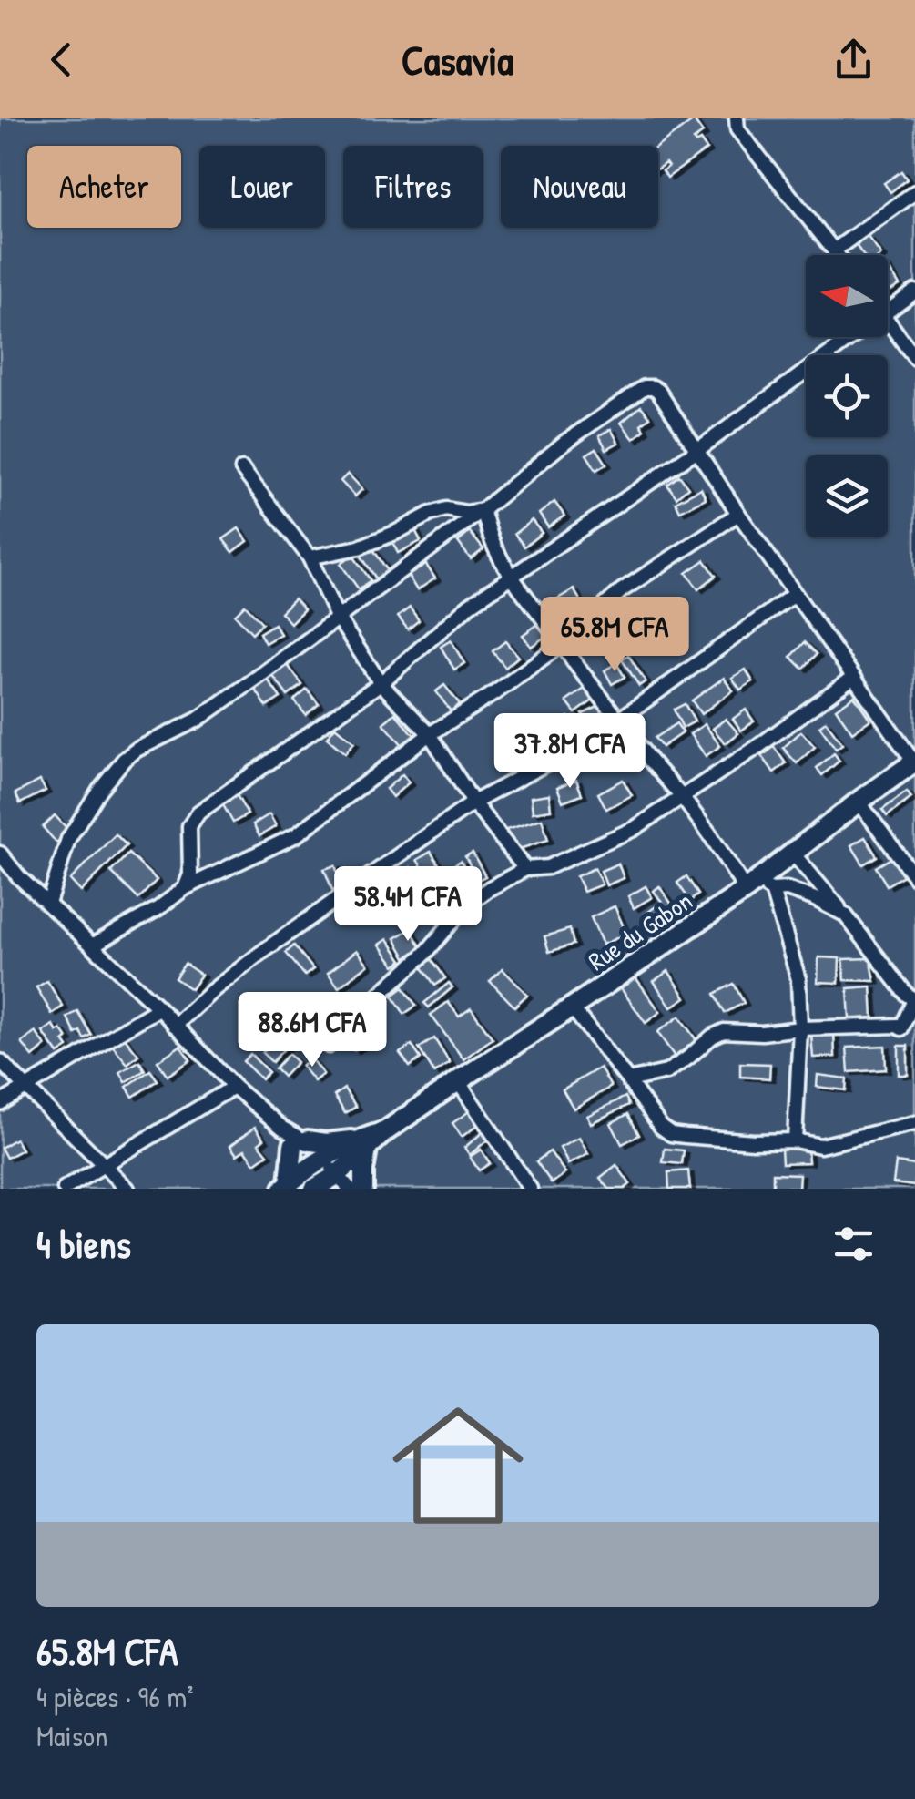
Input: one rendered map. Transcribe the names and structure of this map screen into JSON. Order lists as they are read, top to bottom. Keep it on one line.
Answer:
{"streets":{"highway":["Rue du Gabon"]},"north":"left","page":{"header":"Casavia","chip":["Acheter","Louer","Filtres","Nouveau"],"price":["65.8M CFA","37.8M CFA","58.4M CFA","88.6M CFA"],"heading":"4 biens","list":[{"name":"65.8M CFA","note":"4 pièces · 96 m² · Maison"}]}}
